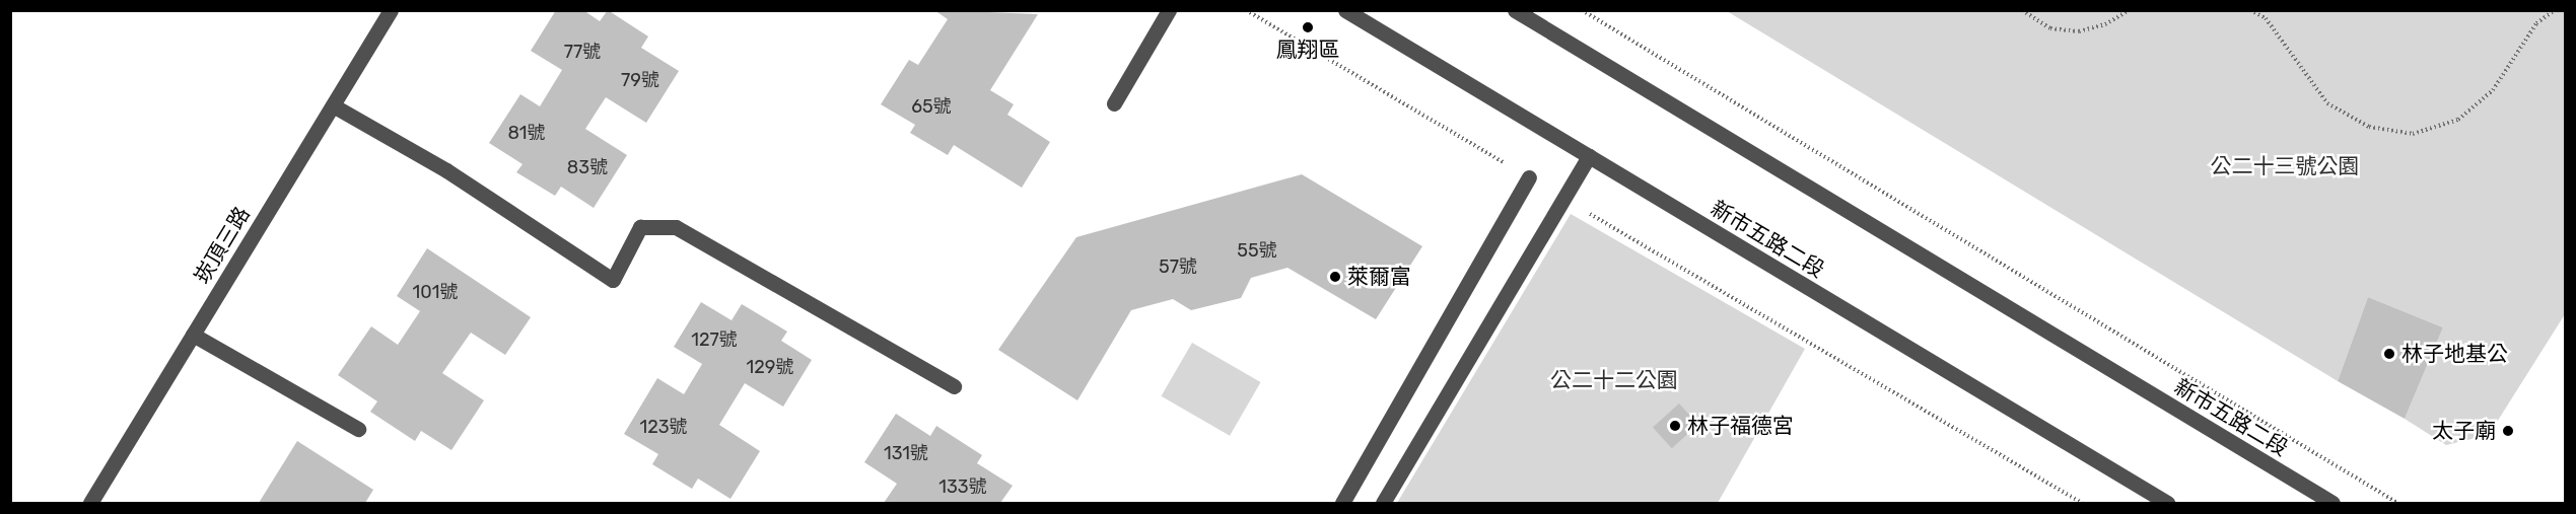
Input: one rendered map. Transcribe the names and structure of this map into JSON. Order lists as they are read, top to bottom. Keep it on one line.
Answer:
{"streets":{"street":["新市五路二段","崁頂三路"]},"parks":["公二十三號公園","公二十二公園"],"places":["鳳翔區","萊爾富","林子地基公","林子福德宮","太子廟"],"house_numbers":["77號","79號","65號","81號","83號","55號","57號","101號","127號","129號","123號","131號","133號"]}
